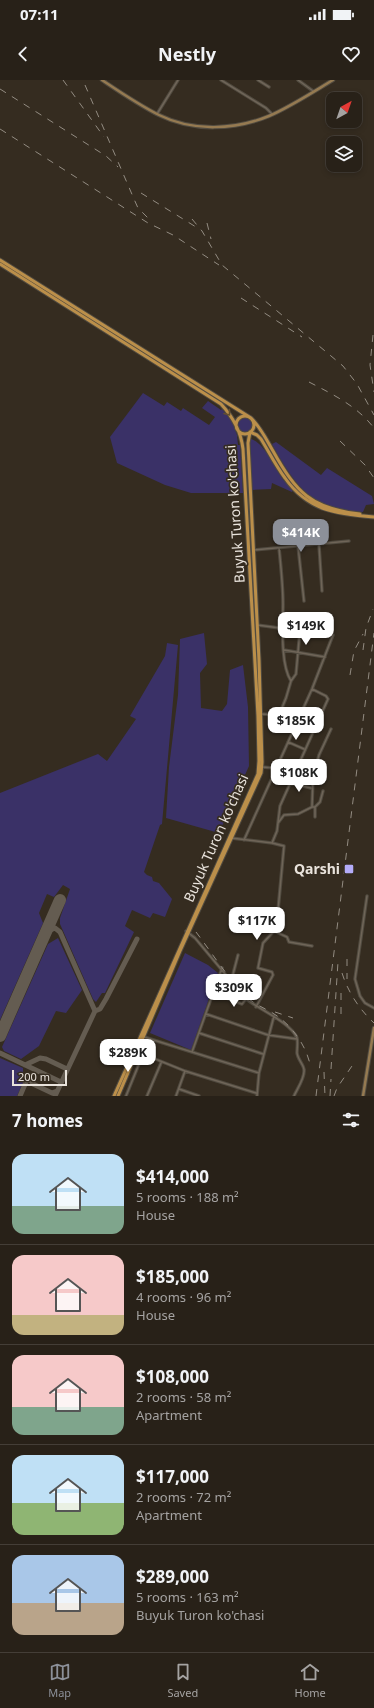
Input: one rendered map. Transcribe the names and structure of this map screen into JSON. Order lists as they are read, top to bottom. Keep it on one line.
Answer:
{"streets":{"main road":["Buyuk Turon ko'chasi"]},"places":{"transit":["Qarshi"]},"scale_bar":"200 m","north":"top right","page":{"status":"07:11","header":"Nestly","price":["$414K","$149K","$185K","$108K","$117K","$309K","$289K"],"scale":"200 m","heading":"7 homes","list":[{"name":"$414,000","note":"5 rooms · 188 m² · House"},{"name":"$185,000","note":"4 rooms · 96 m² · House"},{"name":"$108,000","note":"2 rooms · 58 m² · Apartment"},{"name":"$117,000","note":"2 rooms · 72 m² · Apartment"},{"name":"$289,000","note":"5 rooms · 163 m² · Buyuk Turon ko'chasi"}],"tabs":["Map","Saved","Home"]}}
